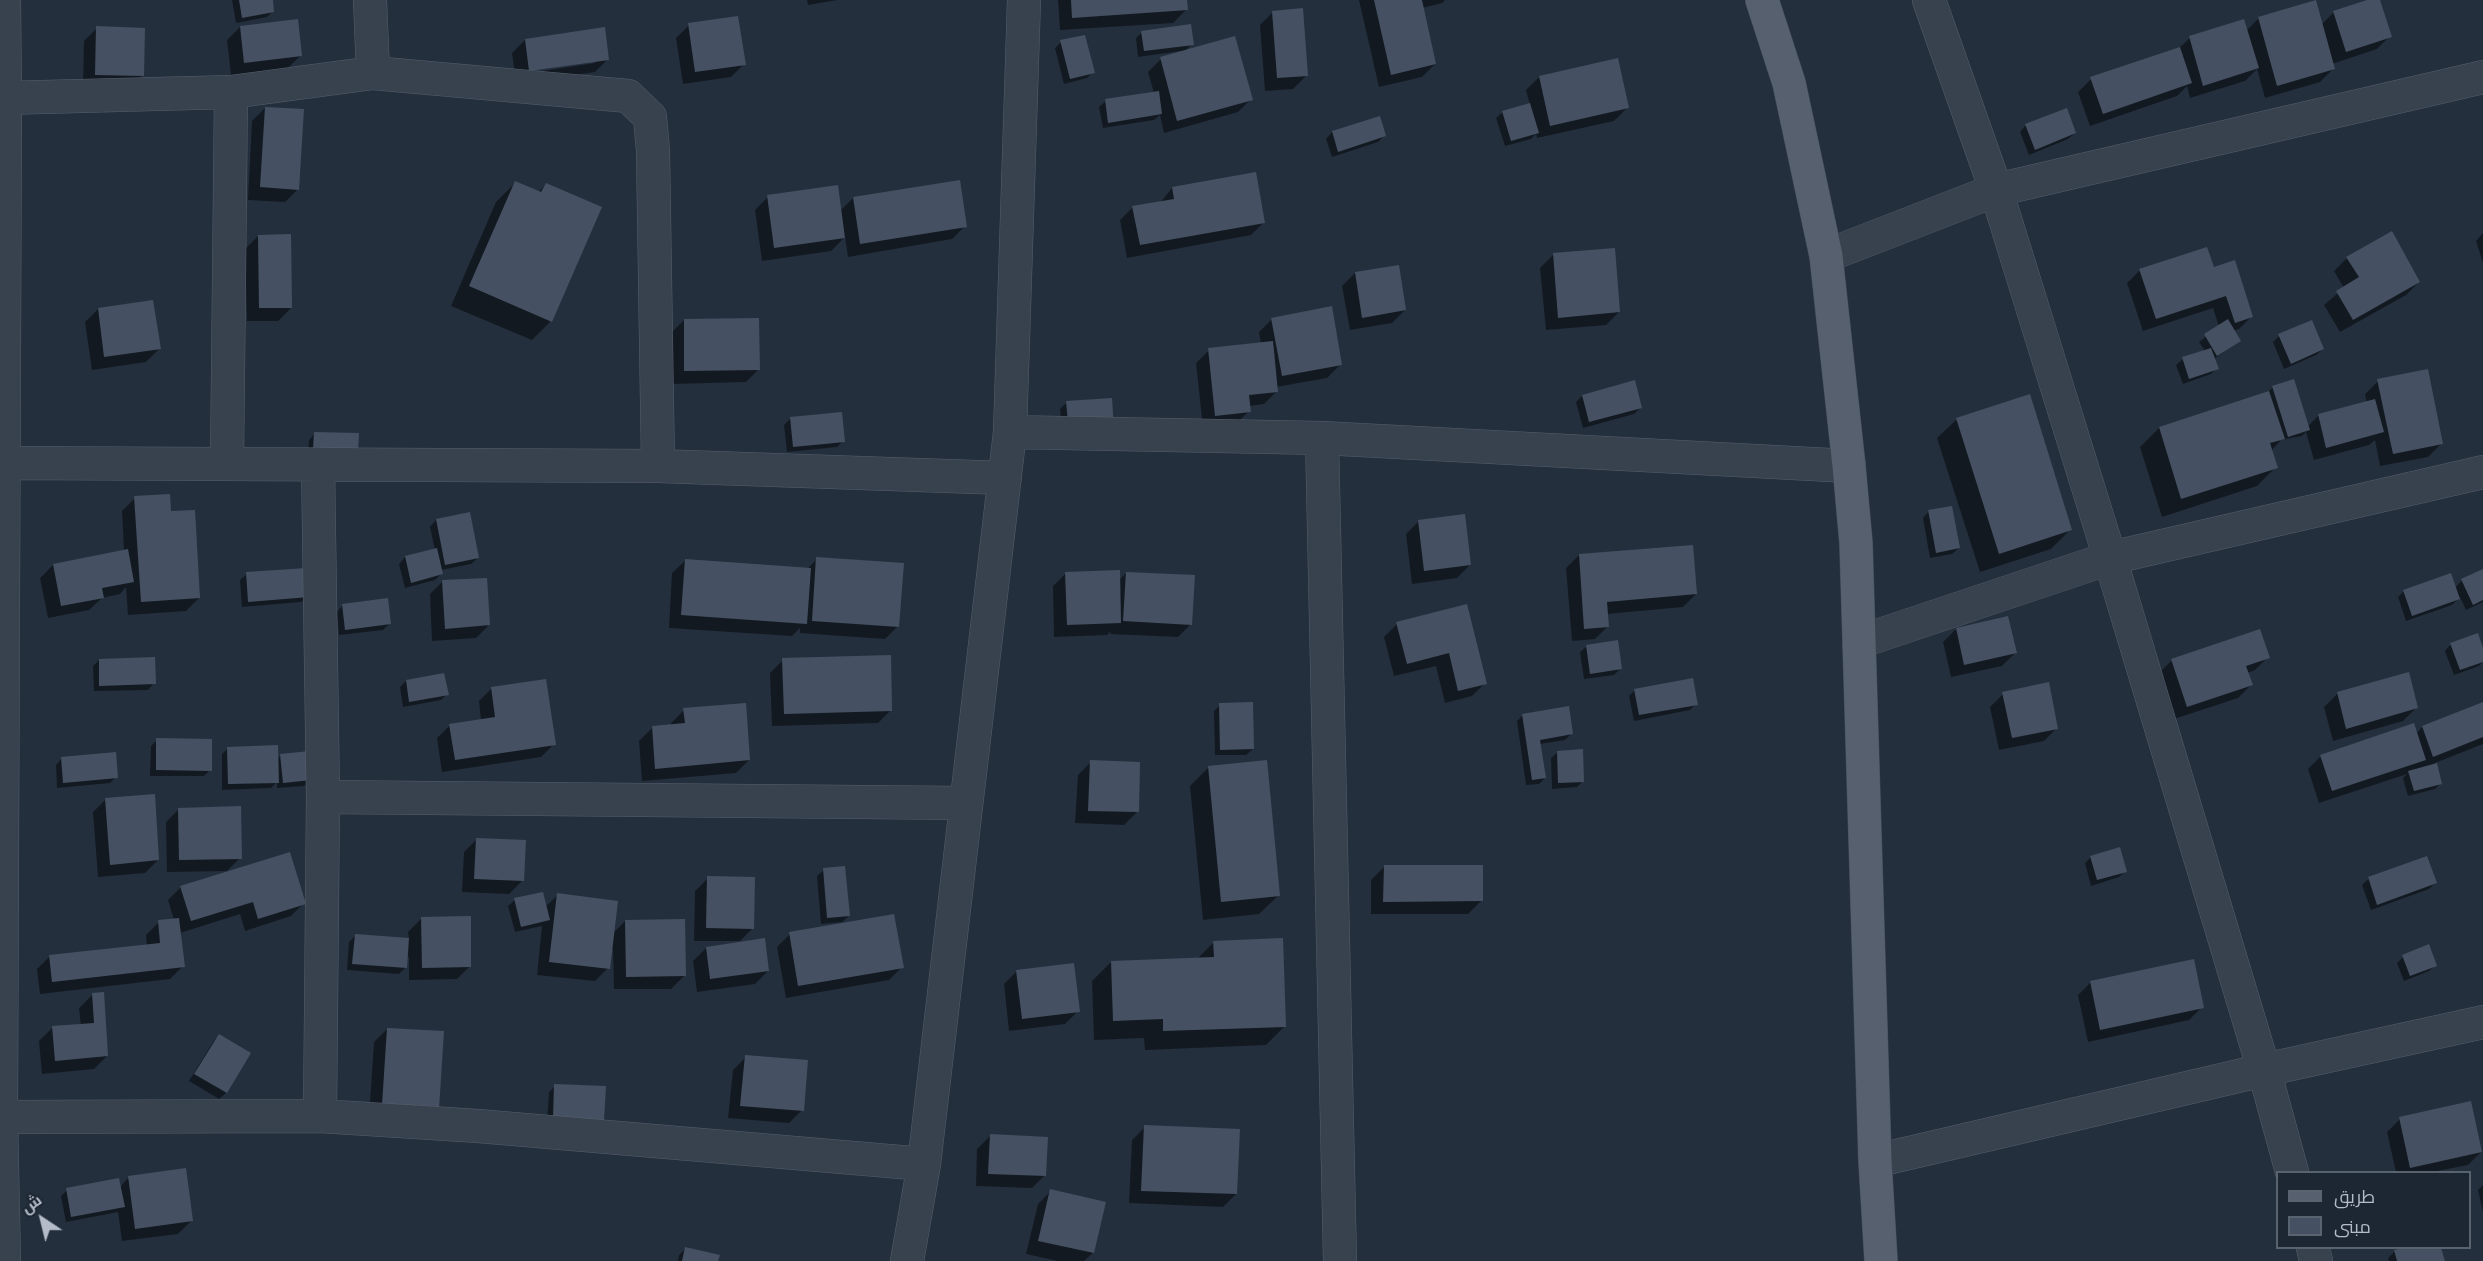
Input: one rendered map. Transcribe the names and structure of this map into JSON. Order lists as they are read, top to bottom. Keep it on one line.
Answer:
{"legend":["طريق","مبنى"],"north":"top left"}
